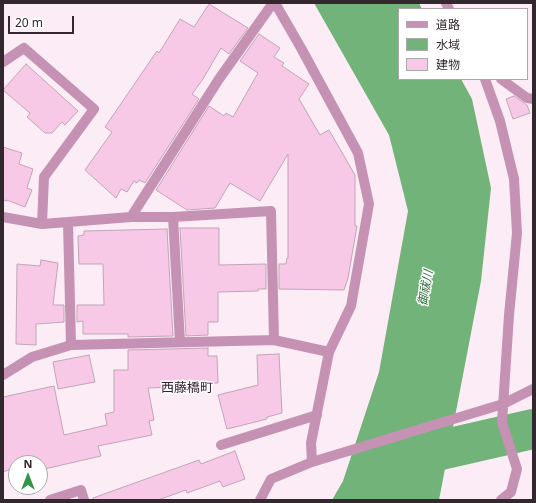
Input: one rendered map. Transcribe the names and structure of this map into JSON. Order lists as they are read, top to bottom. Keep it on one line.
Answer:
{"districts":["西藤橋町"],"water":["御祓川"],"legend":["道路","水域","建物"],"scale_bar":"20 m","north":"top"}
